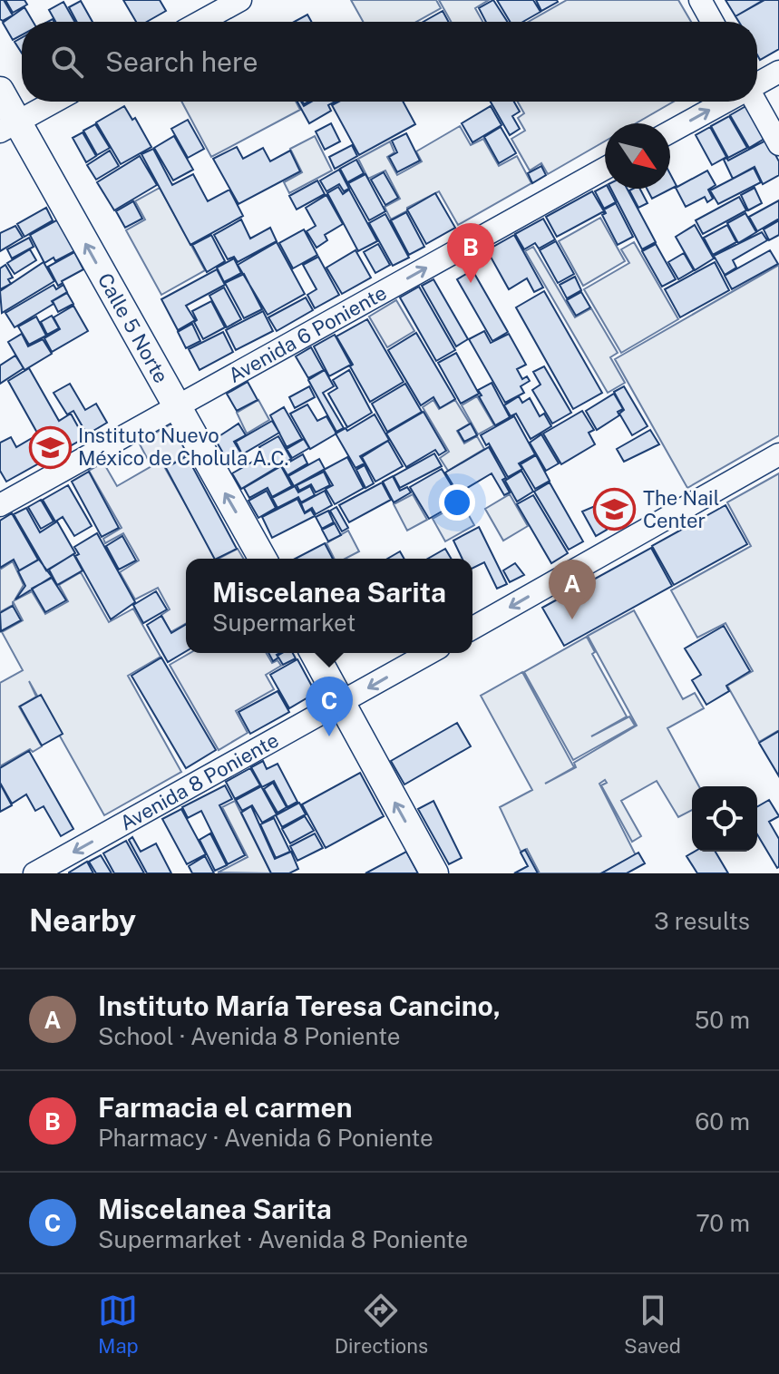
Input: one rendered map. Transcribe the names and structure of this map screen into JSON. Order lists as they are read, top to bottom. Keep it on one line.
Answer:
{"streets":{"street":["Calle 5 Norte","Avenida 6 Poniente","Avenida 8 Poniente"]},"crossings":[["Calle 5 Norte","Avenida 6 Poniente"]],"one_way":["Calle 5 Norte","Avenida 6 Poniente","Avenida 8 Poniente"],"places":{"school or university":["Instituto Nuevo México de Cholula A.C.","The Nail Center"]},"north":"bottom right","page":{"search":"Search here","pins":["B","A","C"],"popup":["Miscelanea Sarita","Supermarket"],"heading":["Nearby","3 results"],"list":[{"mark":"A","name":"Instituto María Teresa Cancino,","note":"School · Avenida 8 Poniente","value":"50 m"},{"mark":"B","name":"Farmacia el carmen","note":"Pharmacy · Avenida 6 Poniente","value":"60 m"},{"mark":"C","name":"Miscelanea Sarita","note":"Supermarket · Avenida 8 Poniente","value":"70 m"}],"nav":["Map","Directions","Saved"]}}
